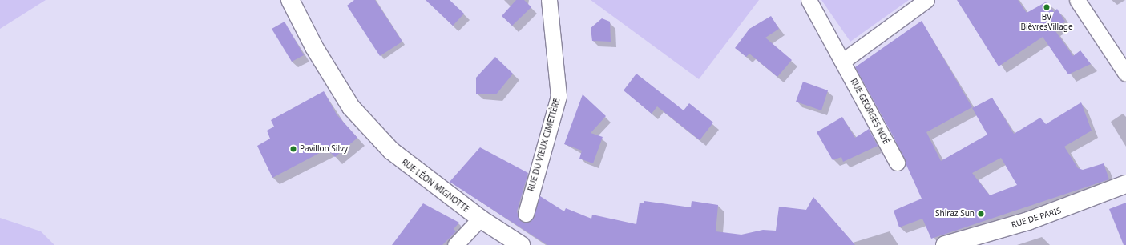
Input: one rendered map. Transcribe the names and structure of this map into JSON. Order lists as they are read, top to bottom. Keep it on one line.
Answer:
{"streets":{"main road":["RUE LÉON MIGNOTTE","RUE DE PARIS"],"street":["RUE GEORGES NOÉ","RUE DU VIEUX CIMETIÈRE"]},"places":["BV BièvresVillage","Pavillon Silvy","Shiraz Sun"]}
